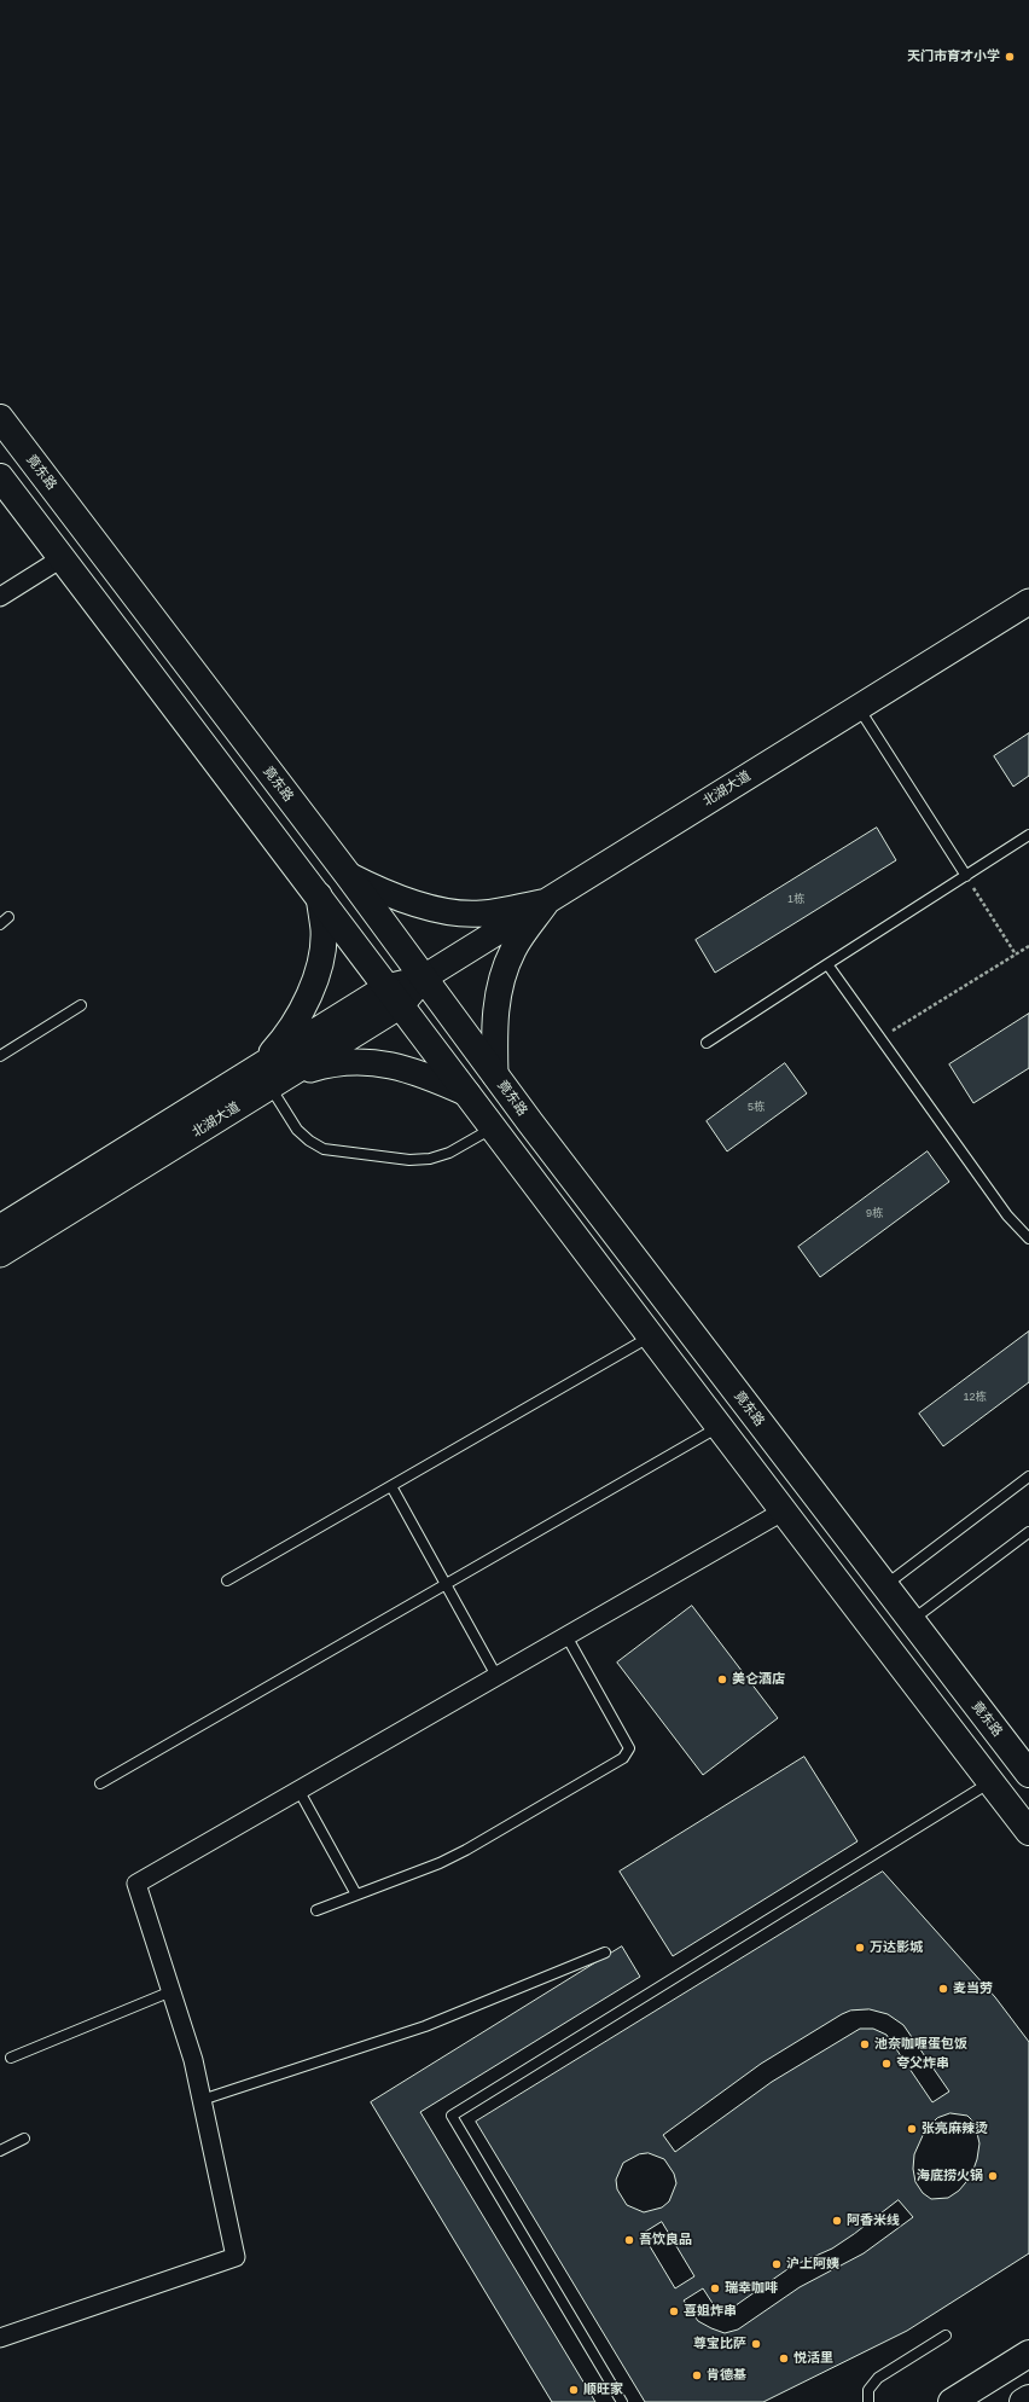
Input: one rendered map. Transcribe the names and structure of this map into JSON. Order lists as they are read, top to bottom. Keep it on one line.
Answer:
{"streets":{"main road":["竟东路","北湖大道"]},"crossings":[["竟东路","北湖大道"]],"places":["天门市育才小学","美仑酒店","万达影城","麦当劳","池奈咖喱蛋包饭","夸父炸串","张亮麻辣烫","海底捞火锅","阿香米线","吾饮良品","沪上阿姨","瑞幸咖啡","喜姐炸串","尊宝比萨","悦活里","肯德基","顺旺家"],"house_numbers":["1栋","5栋","9栋","12栋"]}
